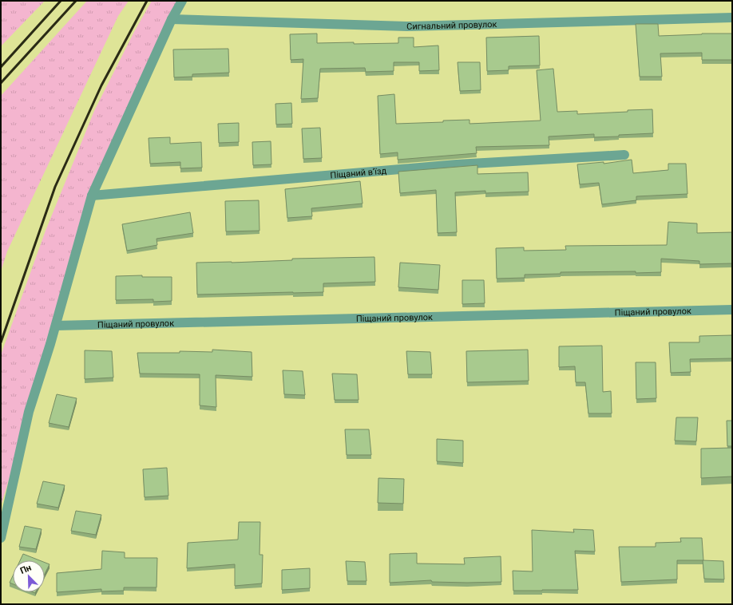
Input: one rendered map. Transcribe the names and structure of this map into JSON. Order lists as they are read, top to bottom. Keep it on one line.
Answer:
{"streets":{"street":["Сигнальний провулок","Піщаний в’їзд","Піщаний провулок"]},"north":"top left"}
